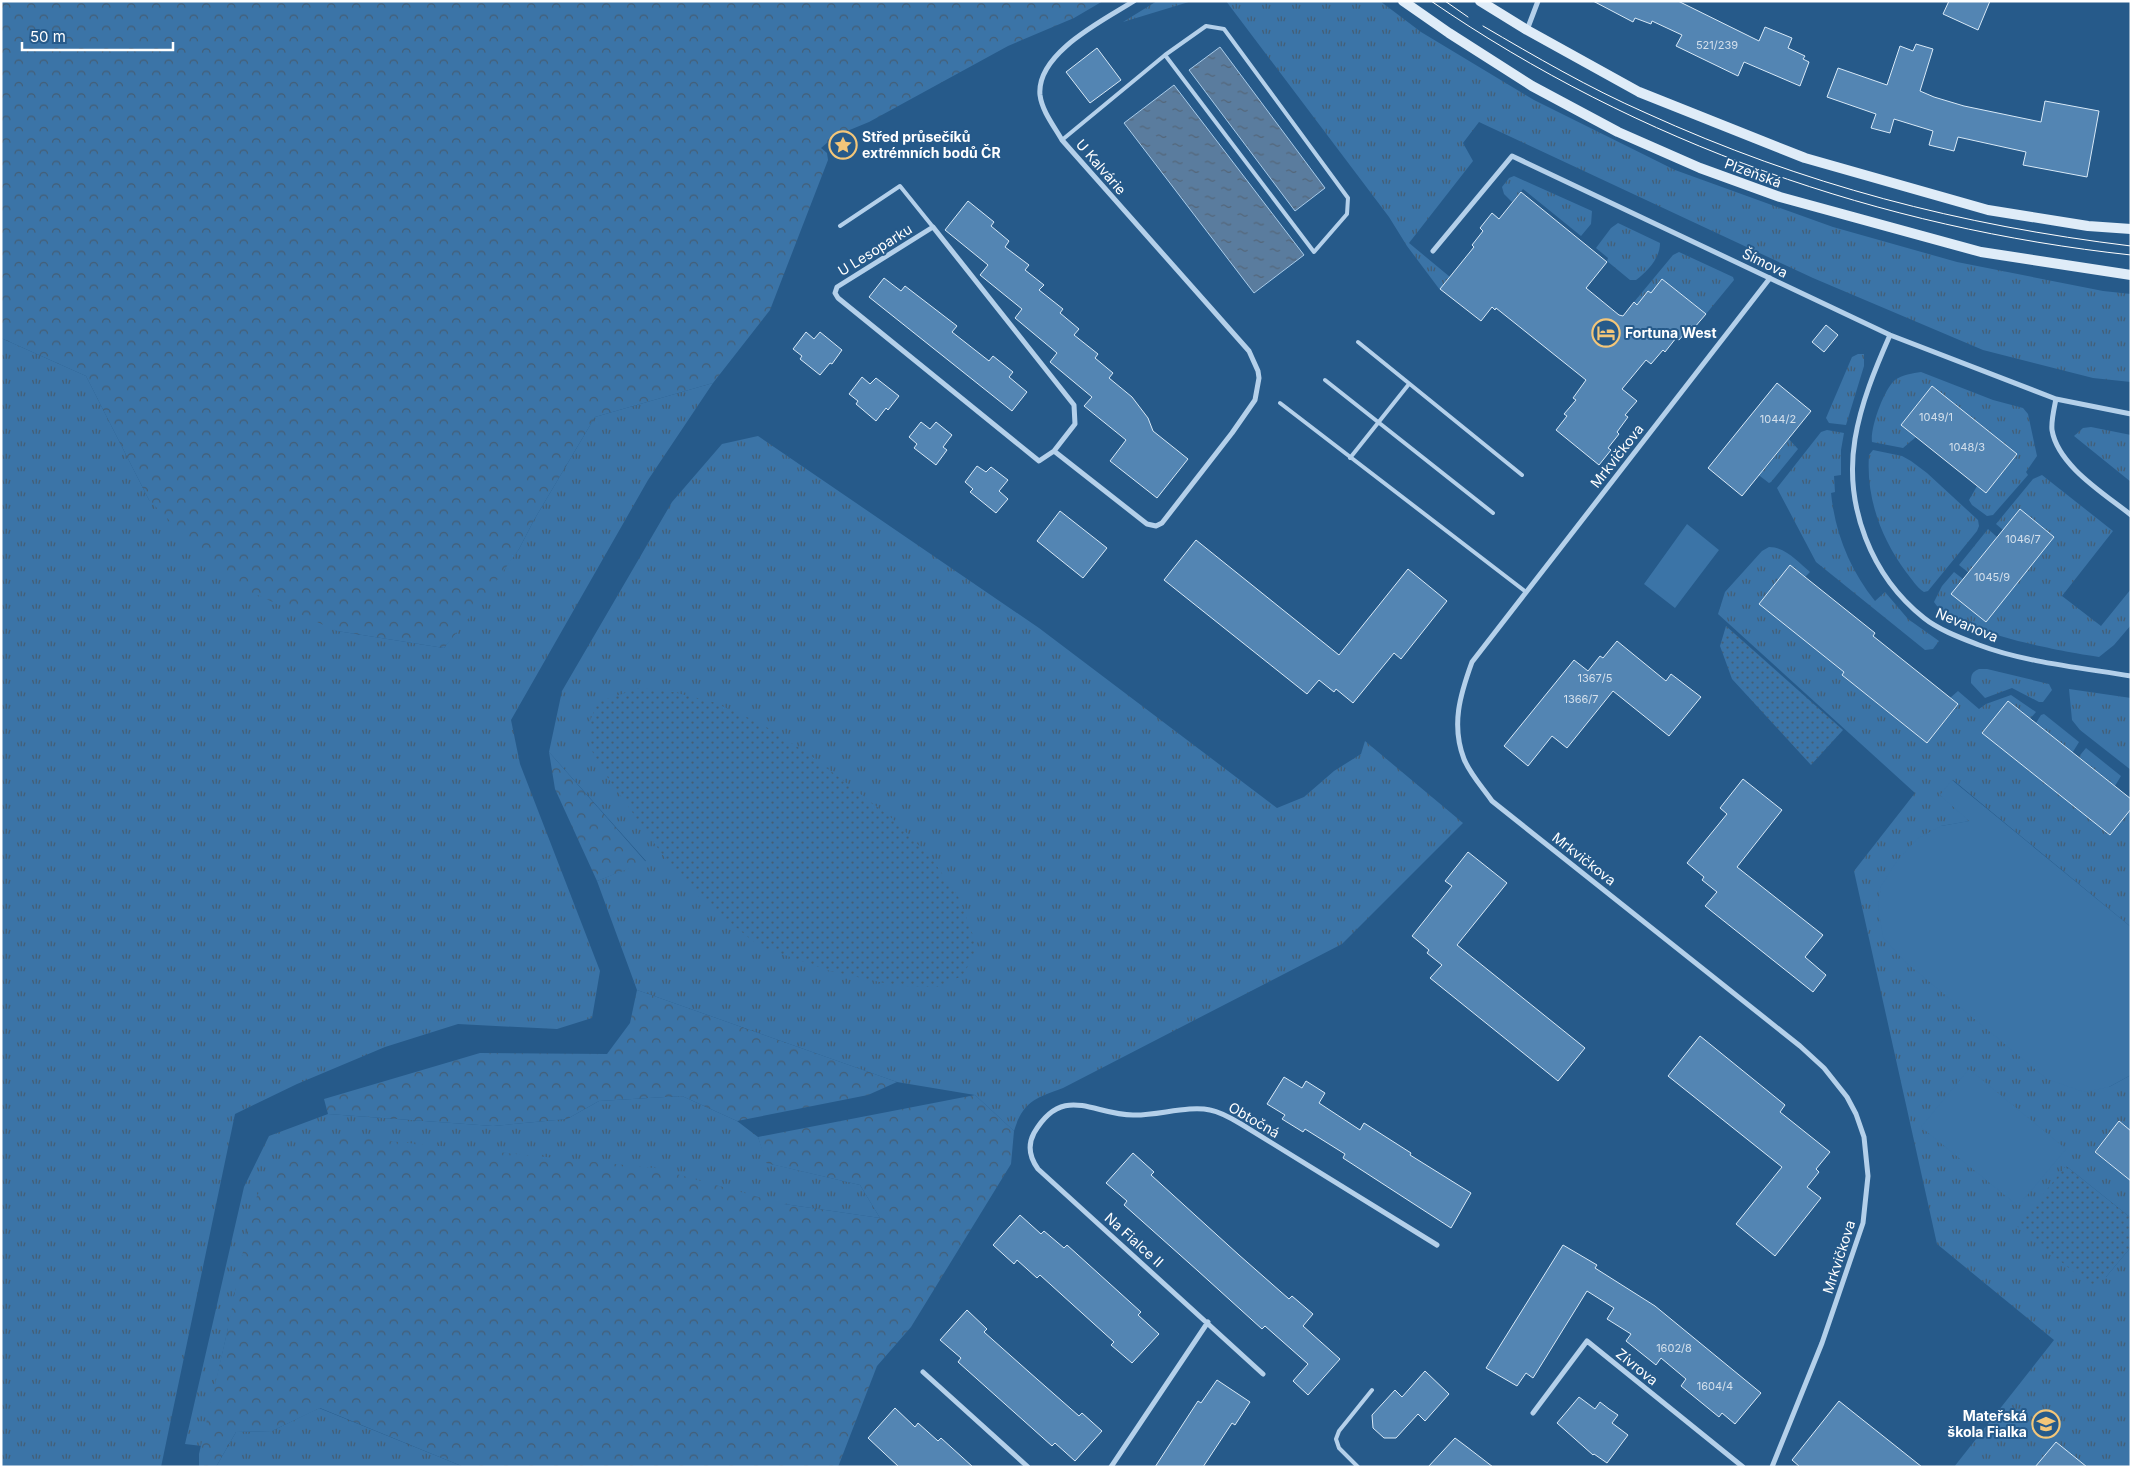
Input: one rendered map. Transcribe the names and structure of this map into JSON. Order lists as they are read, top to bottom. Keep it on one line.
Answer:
{"streets":{"main road":["Plzeňská"],"street":["U Kalvárie","U Lesoparku","Šímova","Mrkvičkova","Nevanova","Obtočná","Na Fialce Ⅱ","Zívrova"]},"crossings":[["U Kalvárie","U Lesoparku"],["Šímova","Mrkvičkova"],["Šímova","Nevanova"],["Obtočná","Na Fialce Ⅱ"]],"places":{"place":["Střed průsečíků extrémních bodů ČR"],"hotel":["Fortuna West"],"school or university":["Mateřská škola Fialka"]},"house_numbers":["521/239","1049/1","1044/2","1048/3","1046/7","1045/9","1367/5","1366/7","1602/8","1604/4"],"scale_bar":"50 m"}
